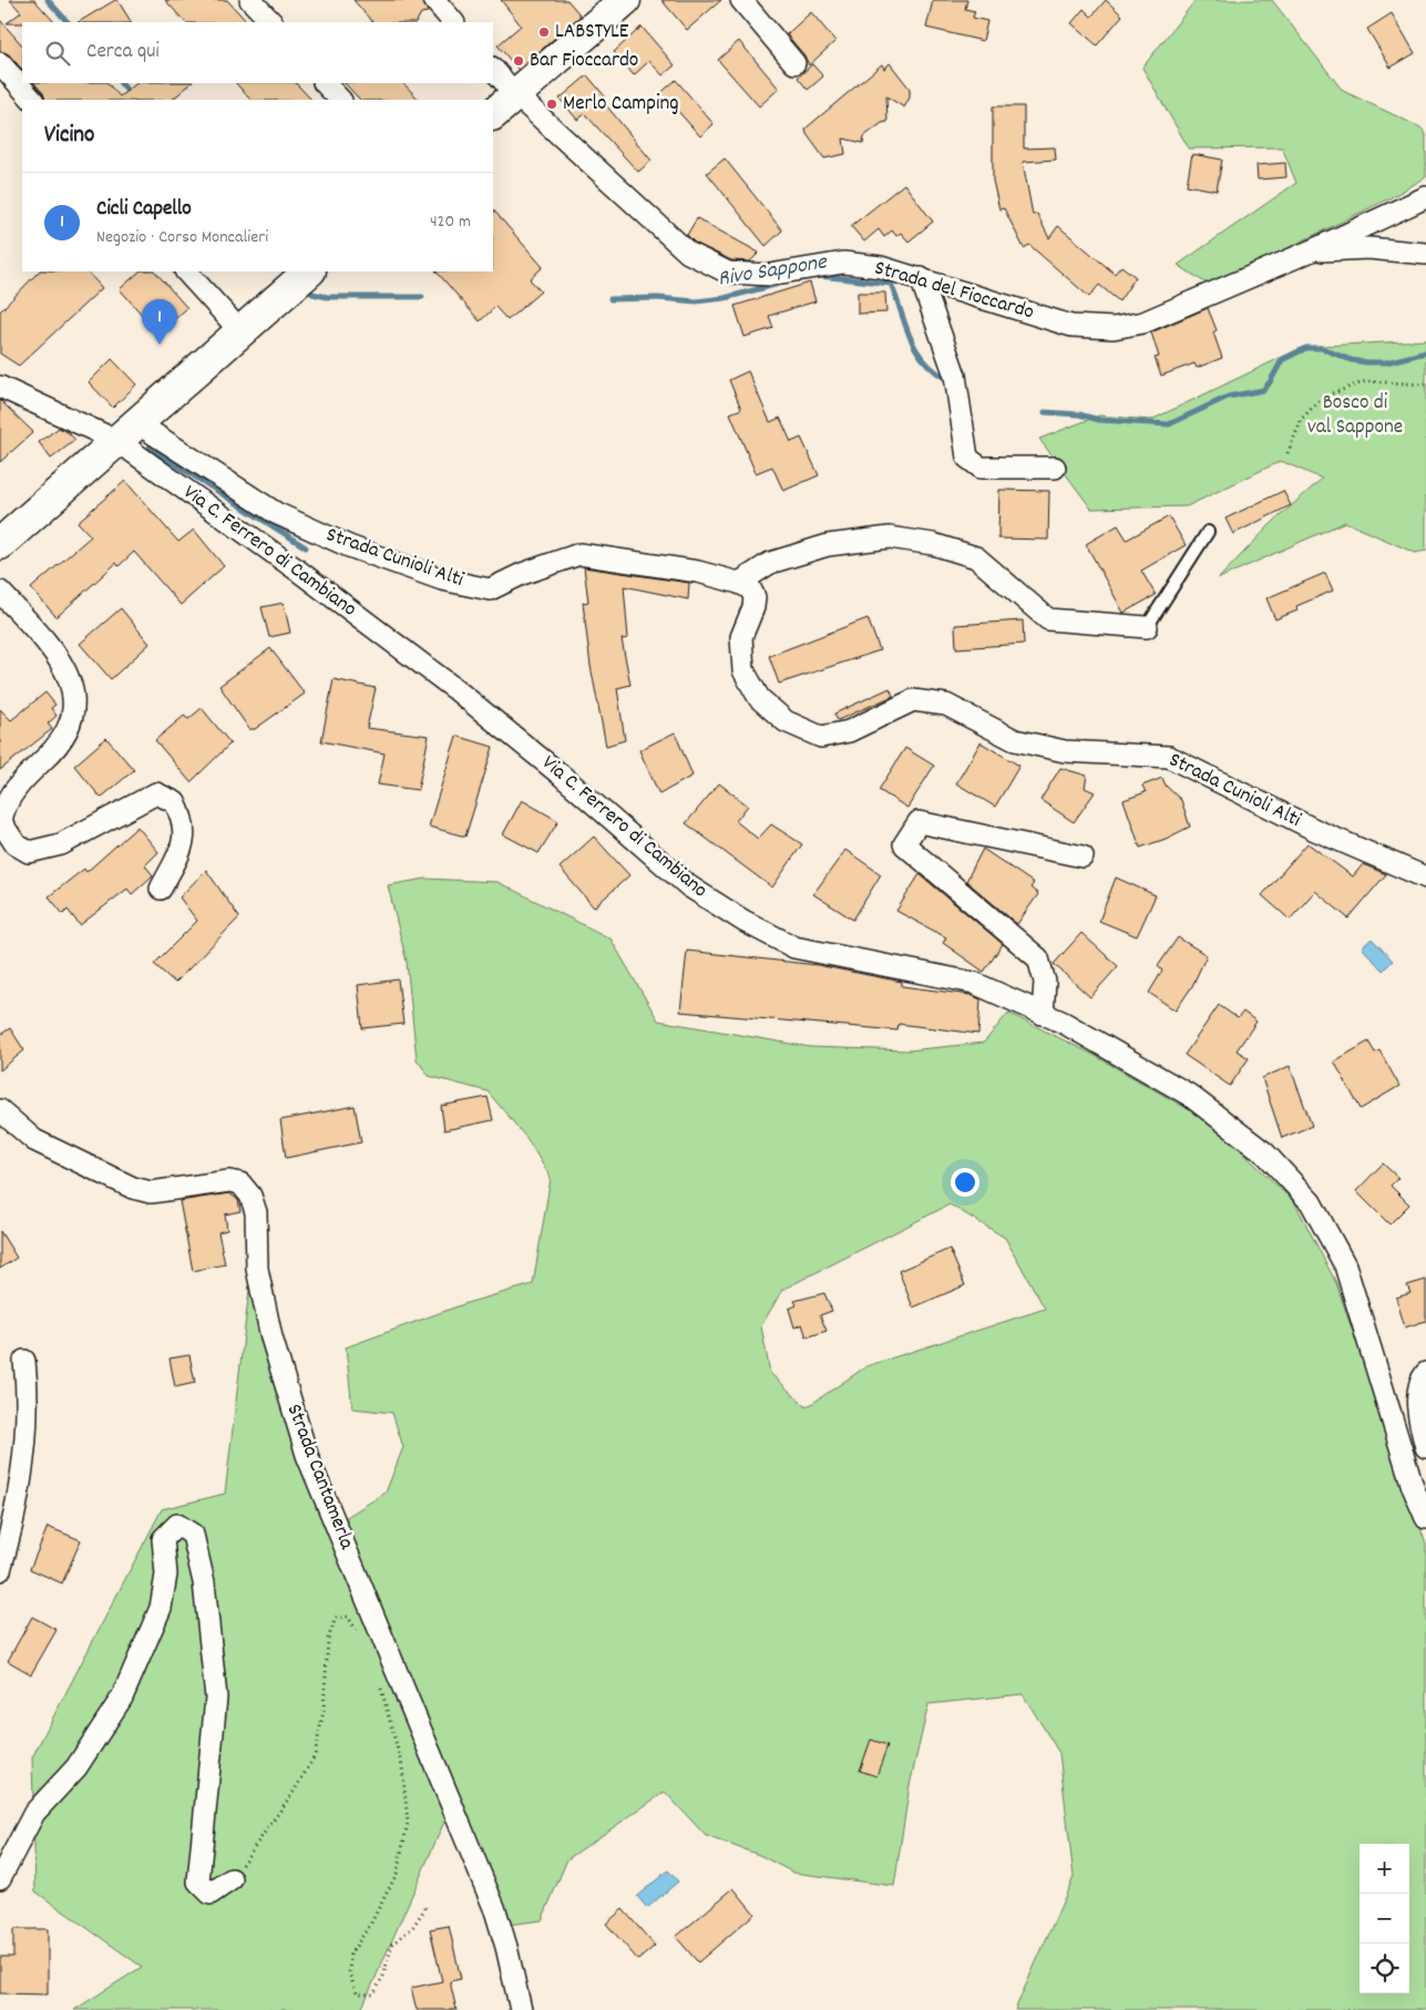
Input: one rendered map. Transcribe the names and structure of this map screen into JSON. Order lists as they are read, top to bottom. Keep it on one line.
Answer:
{"streets":{"street":["Strada del Fioccardo","Via C. Ferrero di Cambiano","Strada Cunioli Alti","Strada Cantamerla"]},"crossings":[["Via C. Ferrero di Cambiano","Strada Cunioli Alti"]],"water":["Rivo Sappone"],"parks":["Bosco di val Sappone"],"places":["LABSTYLE","Bar Fioccardo","Merlo Camping"],"page":{"search":"Cerca qui","heading":"Vicino","list":[{"mark":"1","name":"Cicli Capello","note":"Negozio · Corso Moncalieri","value":"420 m"}],"pins":"1","map_buttons":["+","−"]}}
